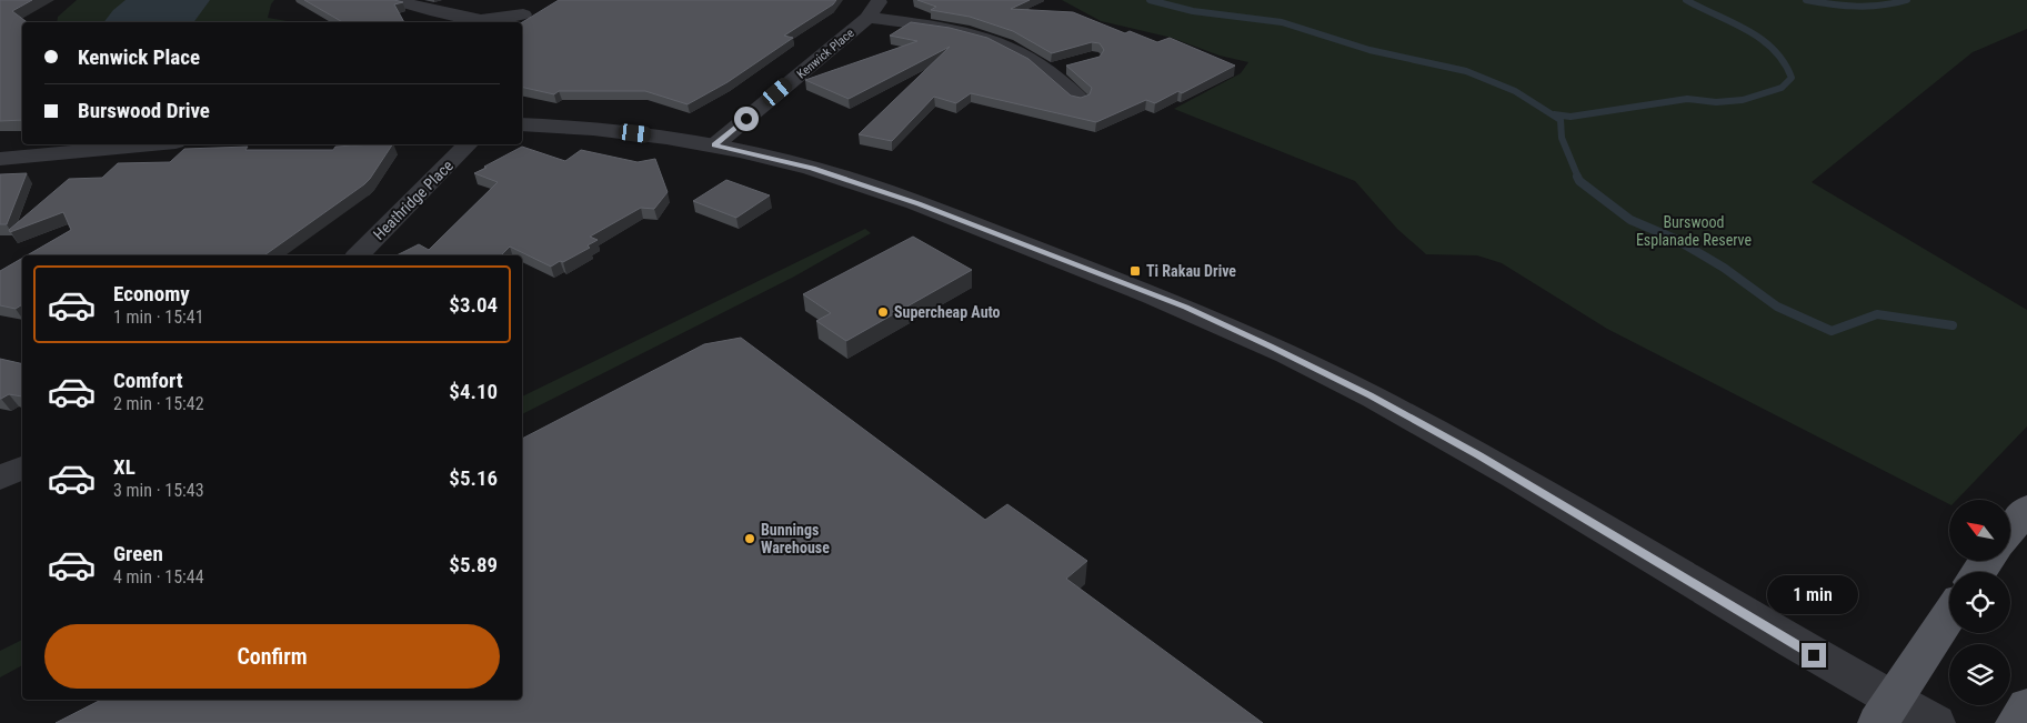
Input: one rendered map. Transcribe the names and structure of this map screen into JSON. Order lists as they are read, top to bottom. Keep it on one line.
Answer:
{"streets":{"street":["Kenwick Place","Heathridge Place"]},"parks":["Burswood Esplanade Reserve"],"places":{"transit":["Ti Rakau Drive"],"other":["Supercheap Auto","Bunnings Warehouse"]},"north":"top left","page":{"banner":["Kenwick Place","Burswood Drive"],"list":[{"name":"Economy","note":"1 min · 15:41","value":"$3.04"},{"name":"Comfort","note":"2 min · 15:42","value":"$4.10"},{"name":"XL","note":"3 min · 15:43","value":"$5.16"},{"name":"Green","note":"4 min · 15:44","value":"$5.89"}],"bubble":"1 min","buttons":"Confirm"}}
